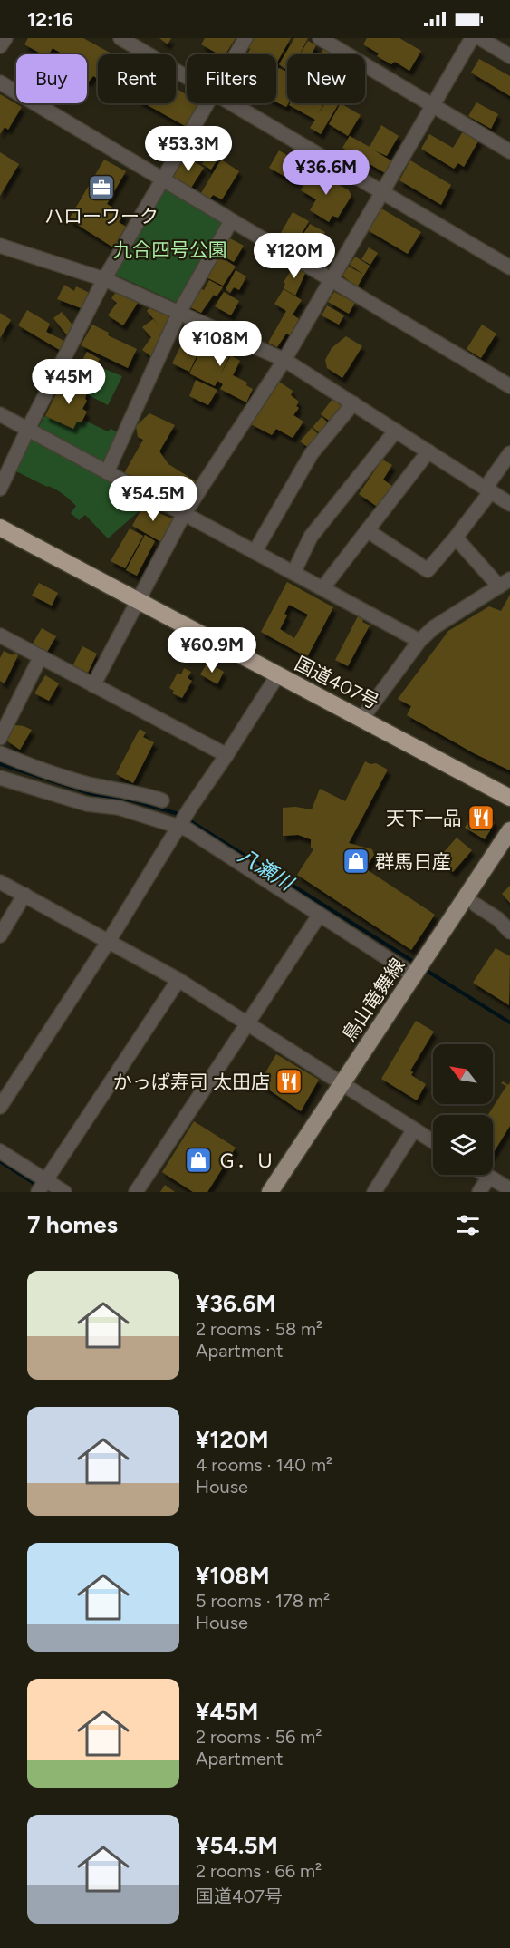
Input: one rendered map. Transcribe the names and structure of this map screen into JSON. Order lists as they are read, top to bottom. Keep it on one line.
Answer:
{"streets":{"highway":["国道407号"],"main road":["鳥山竜舞線"]},"water":["八瀬川"],"parks":["九合四号公園"],"places":{"office":["ハローワーク"],"restaurant":["天下一品","かっぱ寿司 太田店"],"shop":["群馬日産","Ｇ．Ｕ"]},"north":"top left","page":{"status":"12:16","chip":["Buy","Rent","Filters","New"],"price":["¥53.3M","¥36.6M","¥120M","¥108M","¥45M","¥54.5M","¥60.9M"],"heading":"7 homes","list":[{"name":"¥36.6M","note":"2 rooms · 58 m² · Apartment"},{"name":"¥120M","note":"4 rooms · 140 m² · House"},{"name":"¥108M","note":"5 rooms · 178 m² · House"},{"name":"¥45M","note":"2 rooms · 56 m² · Apartment"},{"name":"¥54.5M","note":"2 rooms · 66 m² · 国道407号"}]}}
